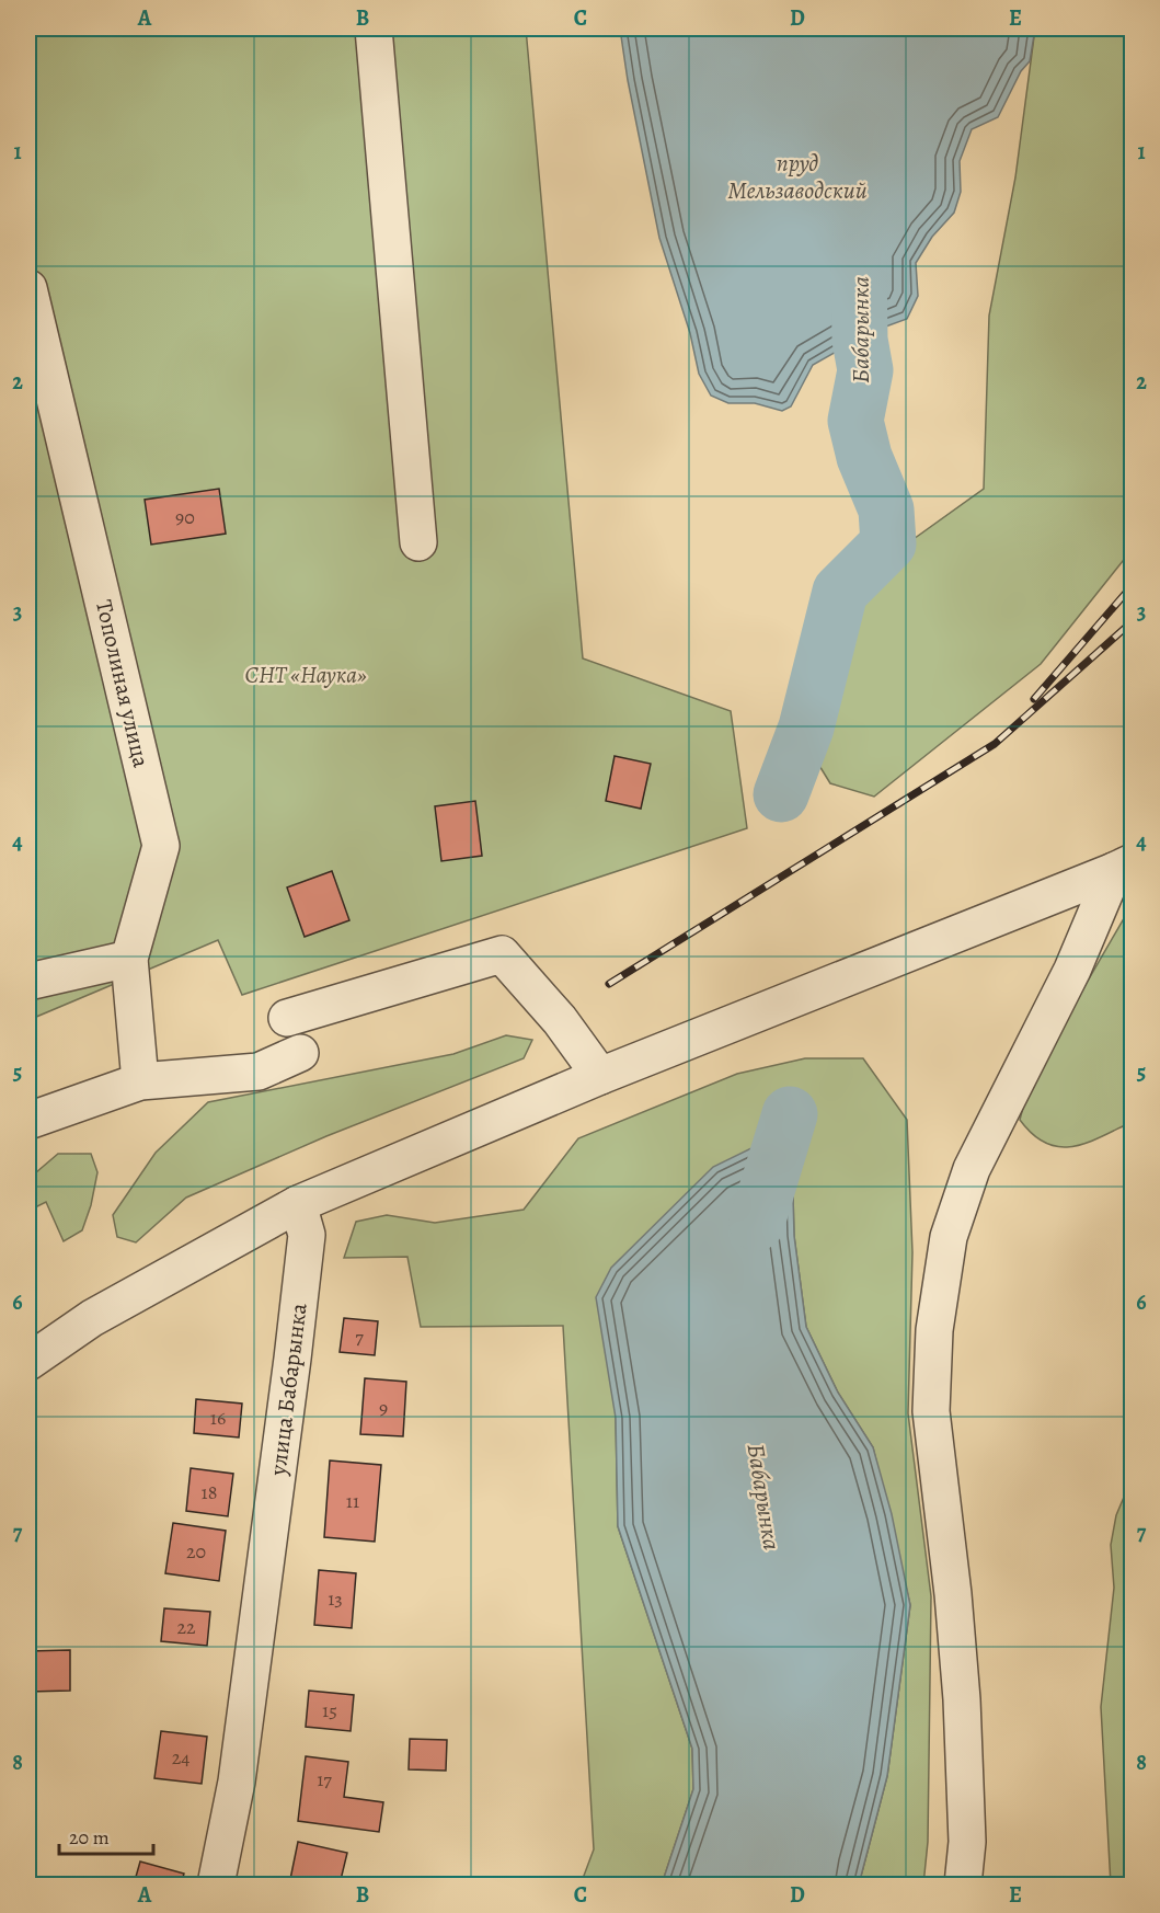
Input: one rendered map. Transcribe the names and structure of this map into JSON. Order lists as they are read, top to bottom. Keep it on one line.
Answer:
{"streets":{"street":["Тополиная улица","улица Бабарынка"]},"water":["пруд Мельзаводский","Бабарынка"],"parks":["СНТ «Наука»"],"house_numbers":["90","7","9","16","18","11","20","13","22","15","24","17"],"scale_bar":"20 m","grid":{"columns":["A","B","C","D","E"],"rows":["1","2","3","4","5","6","7","8"]}}
